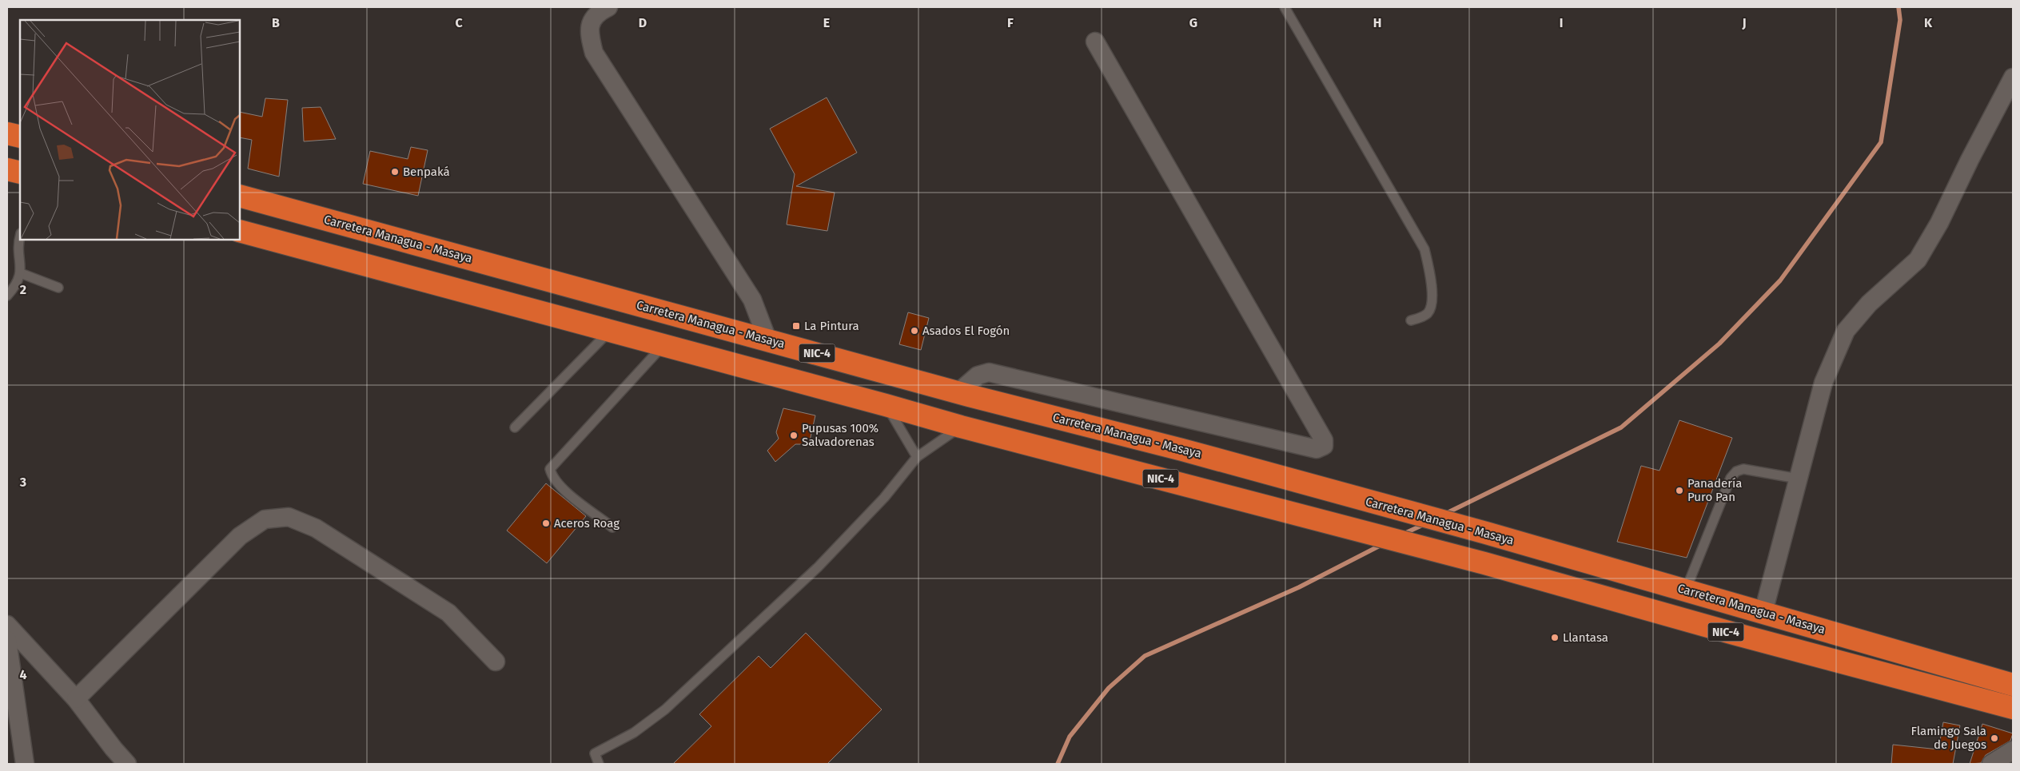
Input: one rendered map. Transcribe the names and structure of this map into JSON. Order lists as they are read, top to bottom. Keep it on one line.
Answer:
{"streets":{"highway":["Carretera Managua - Masaya","NIC-4"]},"places":{"other":["Benpaká","Asados El Fogón","Pupusas 100% Salvadorenas","Panadería Puro Pan","Aceros Roag","Llantasa","Flamingo Sala de Juegos"],"transit":["La Pintura"]},"grid":{"columns":["B","C","D","E","F","G","H","I","J","K"],"rows":["2","3","4"]}}
